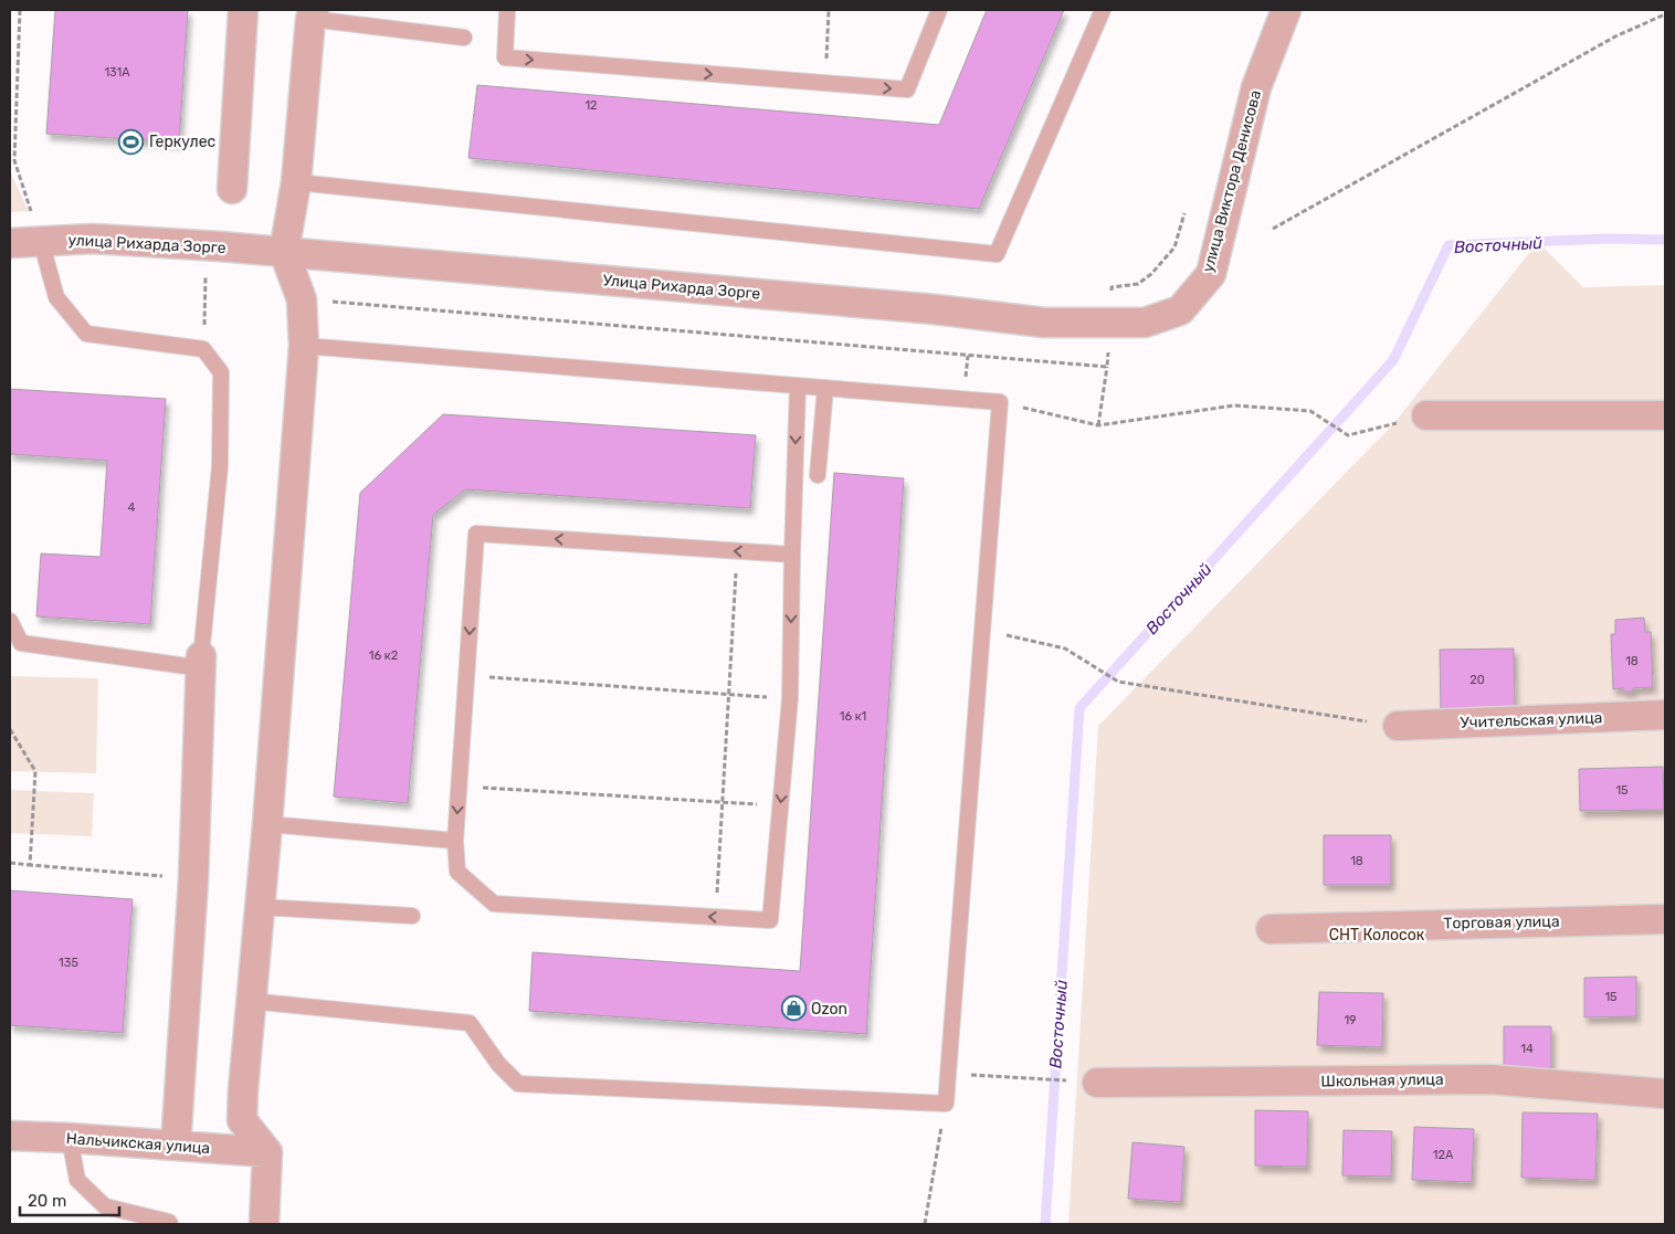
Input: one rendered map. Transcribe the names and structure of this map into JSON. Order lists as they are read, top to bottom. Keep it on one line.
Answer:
{"streets":{"street":["улица Виктора Денисова","улица Рихарда Зорге","Улица Рихарда Зорге","Учительская улица","Торговая улица","Школьная улица","Нальчикская улица"]},"crossings":[["улица Виктора Денисова","Улица Рихарда Зорге"],["улица Рихарда Зорге","Улица Рихарда Зорге"]],"water":["Восточный"],"parks":["СНТ Колосок"],"places":{"sports":["Геркулес"],"shop":["Ozon"]},"house_numbers":["131А","12","4","16 к2","18","20","16 к1","15","18","135","15","19","14","12А"],"scale_bar":"20 m"}
